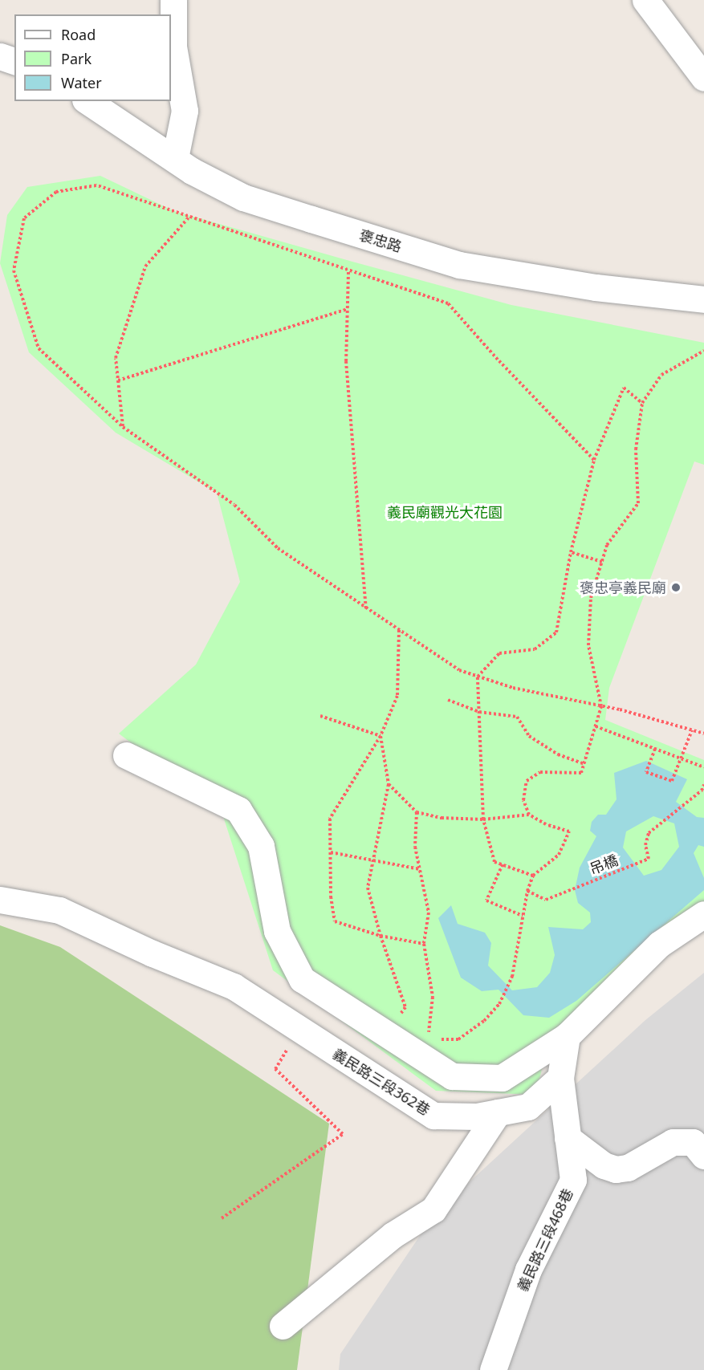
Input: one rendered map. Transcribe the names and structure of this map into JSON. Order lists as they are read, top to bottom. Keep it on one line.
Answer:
{"streets":{"street":["褒忠路","義民路三段362巷","義民路三段468巷"],"path":["吊橋"]},"crossings":[["義民路三段362巷","義民路三段468巷"]],"parks":["義民廟觀光大花園"],"places":["褒忠亭義民廟"],"legend":["Road","Park","Water"]}
